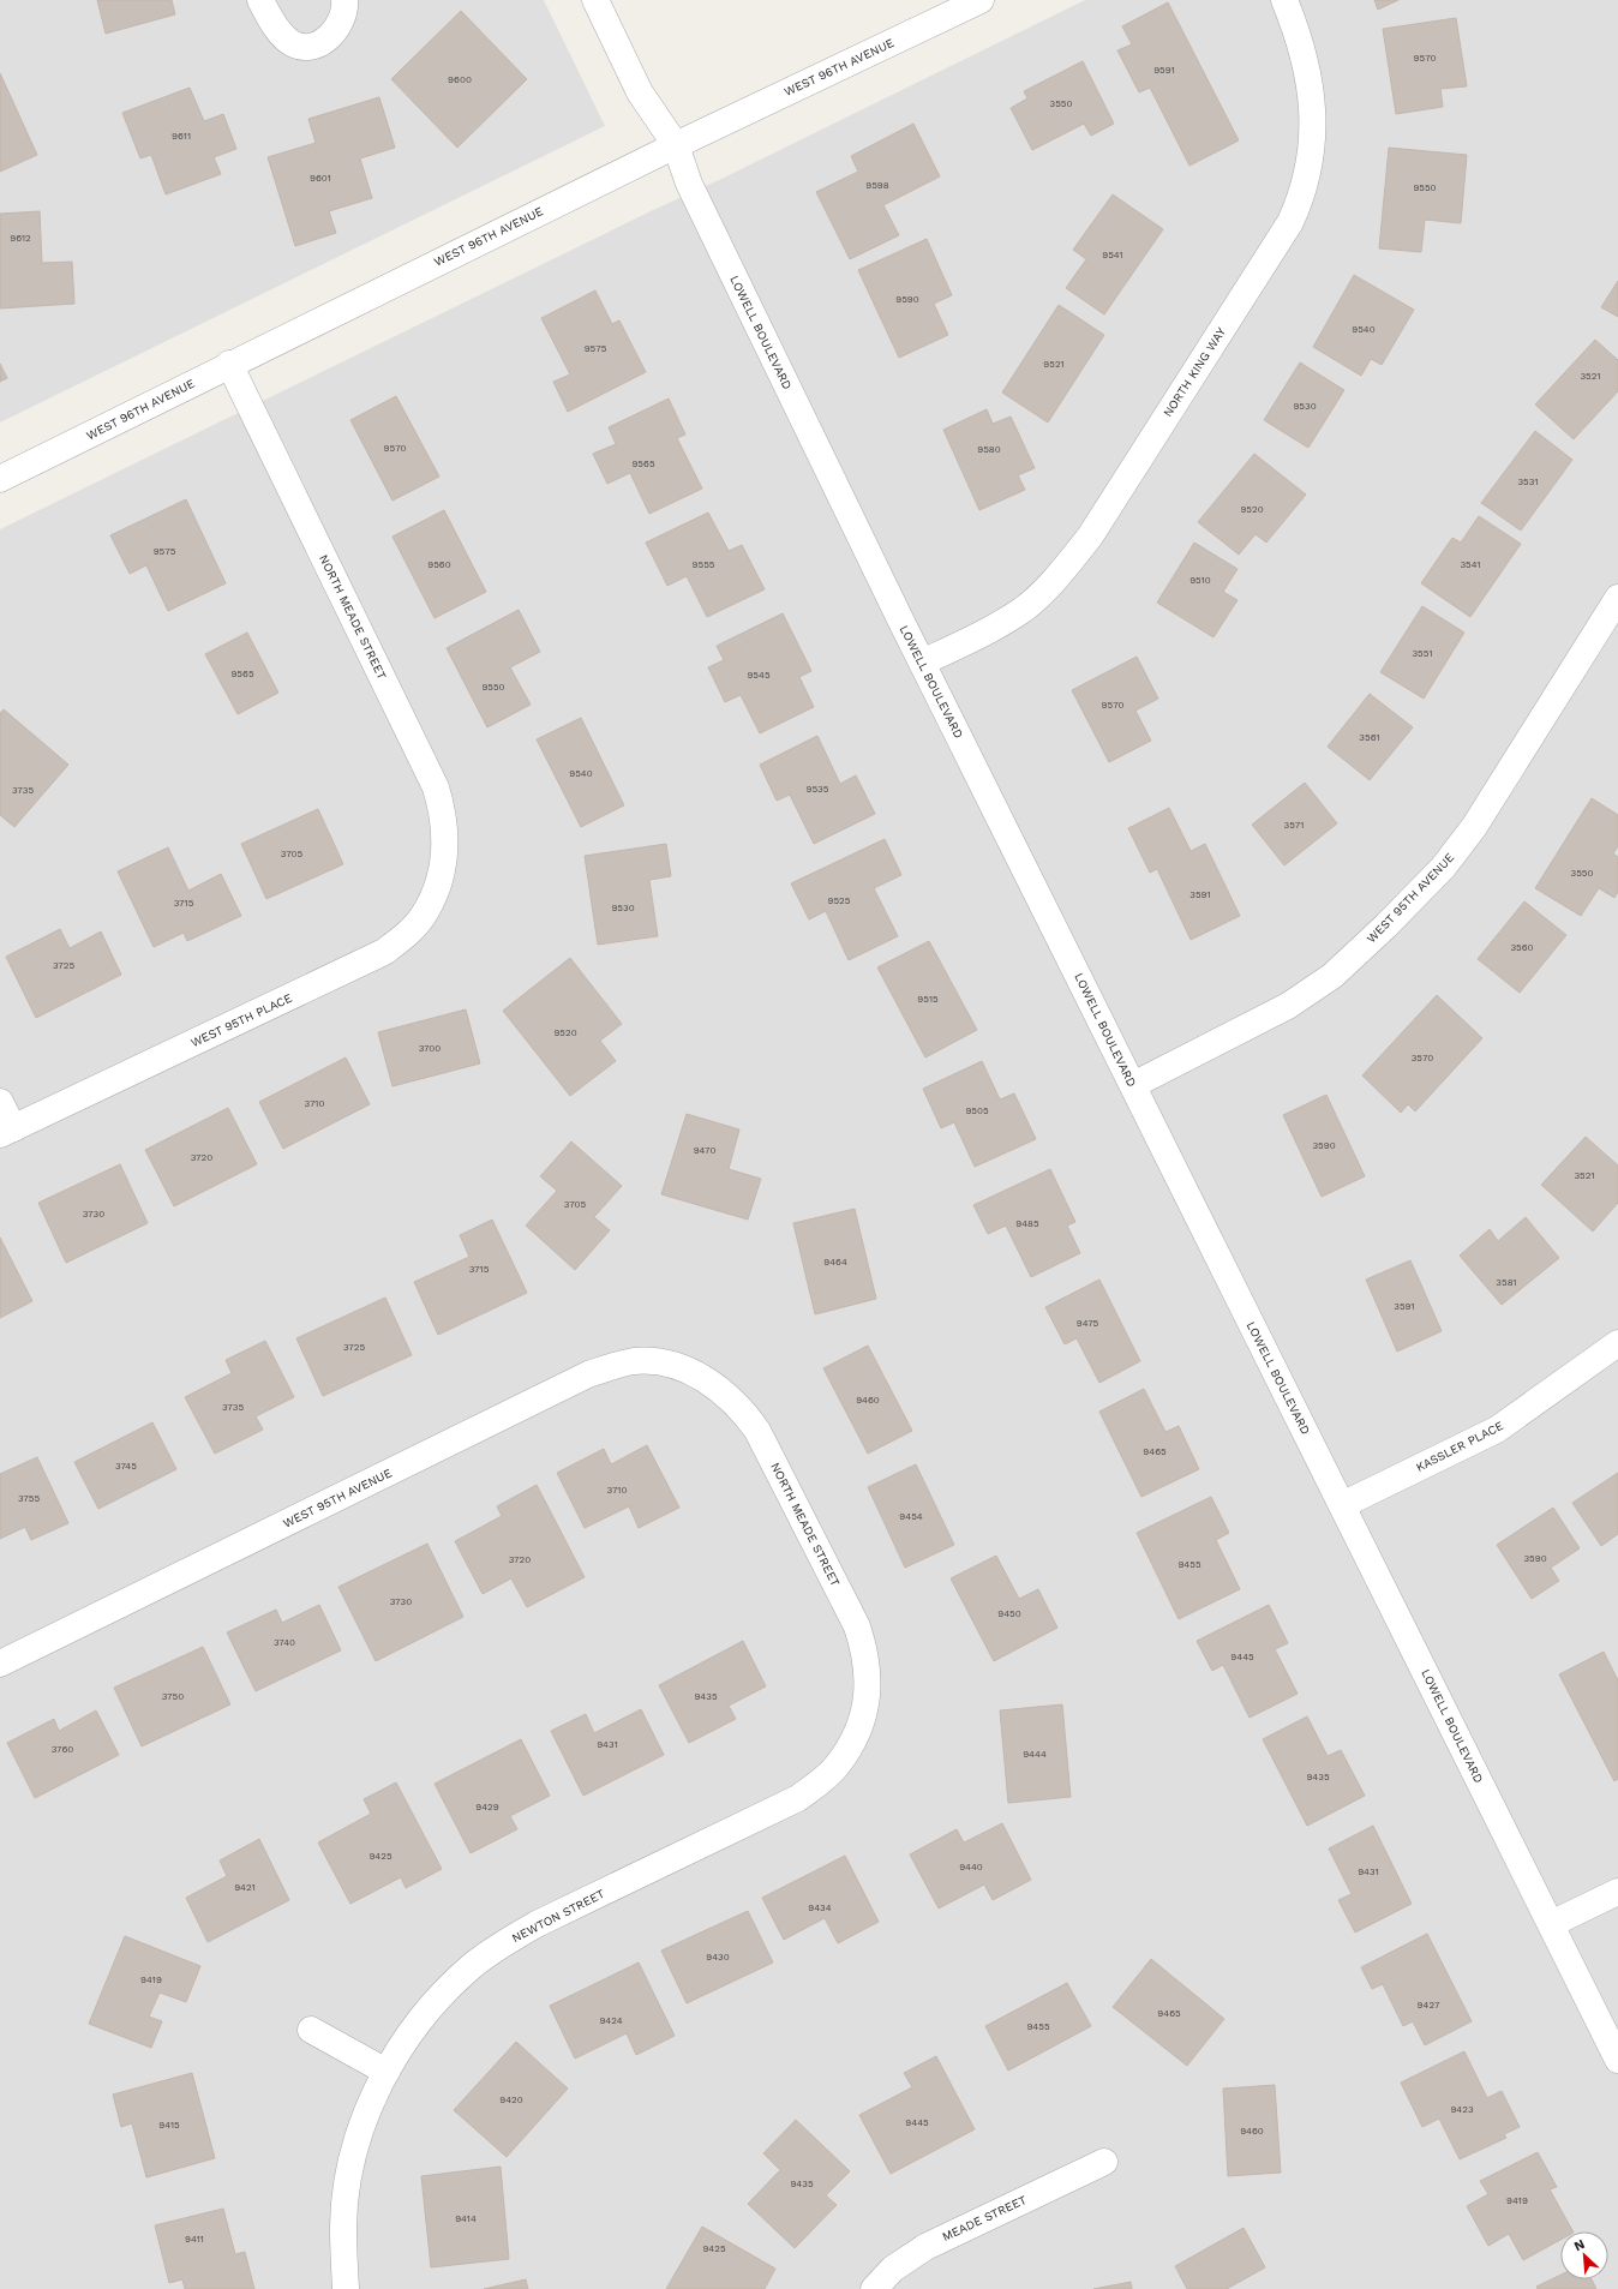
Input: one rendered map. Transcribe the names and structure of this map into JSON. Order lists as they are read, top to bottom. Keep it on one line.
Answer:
{"streets":{"street":["WEST 96TH AVENUE","LOWELL BOULEVARD","NORTH KING WAY","NORTH MEADE STREET","WEST 95TH AVENUE","WEST 95TH PLACE","KASSLER PLACE","NEWTON STREET","MEADE STREET"]},"crossings":[["WEST 96TH AVENUE","LOWELL BOULEVARD"],["WEST 96TH AVENUE","NORTH MEADE STREET"],["LOWELL BOULEVARD","NORTH KING WAY"],["LOWELL BOULEVARD","WEST 95TH AVENUE"],["LOWELL BOULEVARD","KASSLER PLACE"],["NORTH MEADE STREET","WEST 95TH AVENUE"],["NORTH MEADE STREET","WEST 95TH PLACE"],["NORTH MEADE STREET","NEWTON STREET"]],"house_numbers":["9570","9591","9600","3550","9611","9601","9598","9550","9612","9541","9590","9540","9575","9521","3521","9530","9570","9580","9565","3531","9520","9575","9560","9555","3541","9510","3551","9565","9545","9550","9570","3561","9540","9535","3735","3571","3705","3550","3591","9525","3715","9530","3560","3725","9515","9520","3700","3570","3710","9505","3590","9470","3720","3521","3705","3730","9485","9464","3715","3581","3591","9475","3725","9460","3735","9465","3745","3710","3755","9454","3590","3720","9455","3730","9450","3740","9445","3750","9435","9431","3760","9444","9435","9429","9425","9440","9431","9421","9434","9430","9419","9427","9465","9424","9455","9420","9423","9445","9415","9460","9435","9419","9414","9411","9425"],"north":"top left"}
